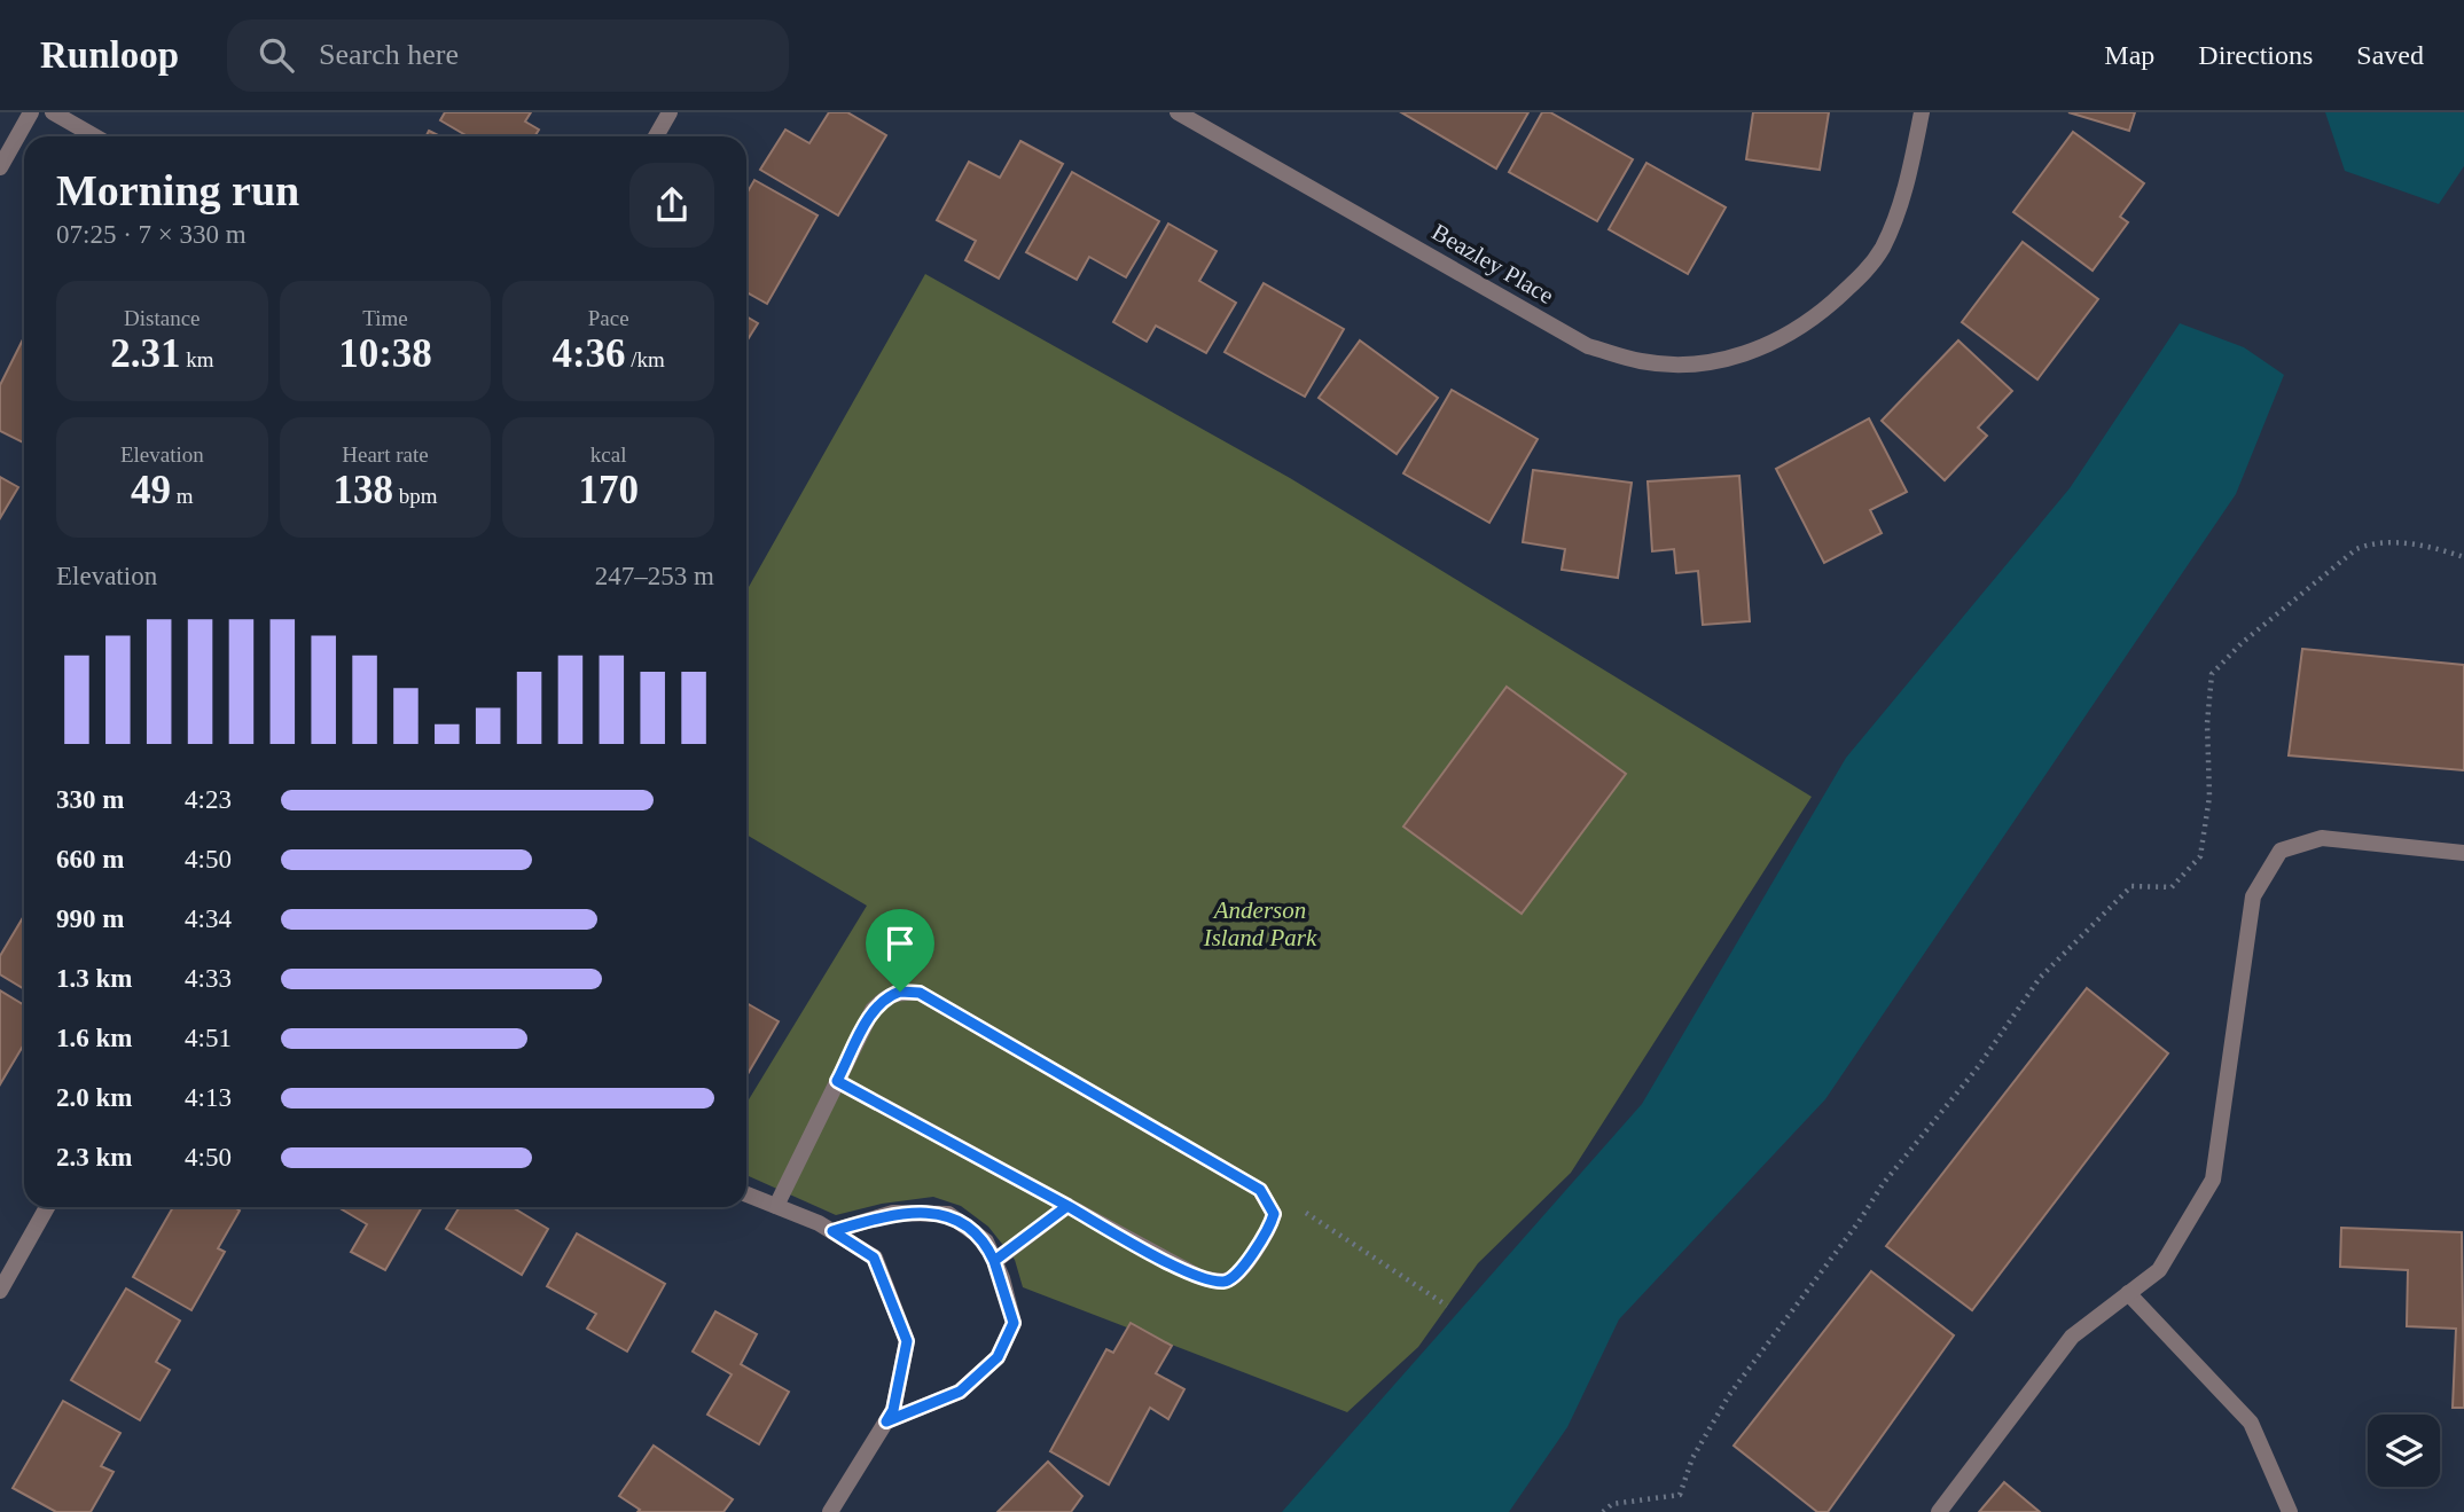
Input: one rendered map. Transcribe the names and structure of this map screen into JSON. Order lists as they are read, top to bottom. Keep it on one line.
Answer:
{"streets":{"street":["Beazley Place"]},"parks":["Anderson Island Park"],"page":{"header":"Runloop","search":"Search here","nav":["Map","Directions","Saved"],"heading":["Morning run","07:25 · 7 × 330 m"],"stats":[["Distance","2.31 km"],["Time","10:38"],["Pace","4:36 /km"],["Elevation","49 m"],["Heart rate","138 bpm"],["kcal","170"]],"chart":["Elevation","247–253 m"],"list":[{"name":"330 m","note":"4:23"},{"name":"660 m","note":"4:50"},{"name":"990 m","note":"4:34"},{"name":"1.3 km","note":"4:33"},{"name":"1.6 km","note":"4:51"},{"name":"2.0 km","note":"4:13"},{"name":"2.3 km","note":"4:50"}]}}
